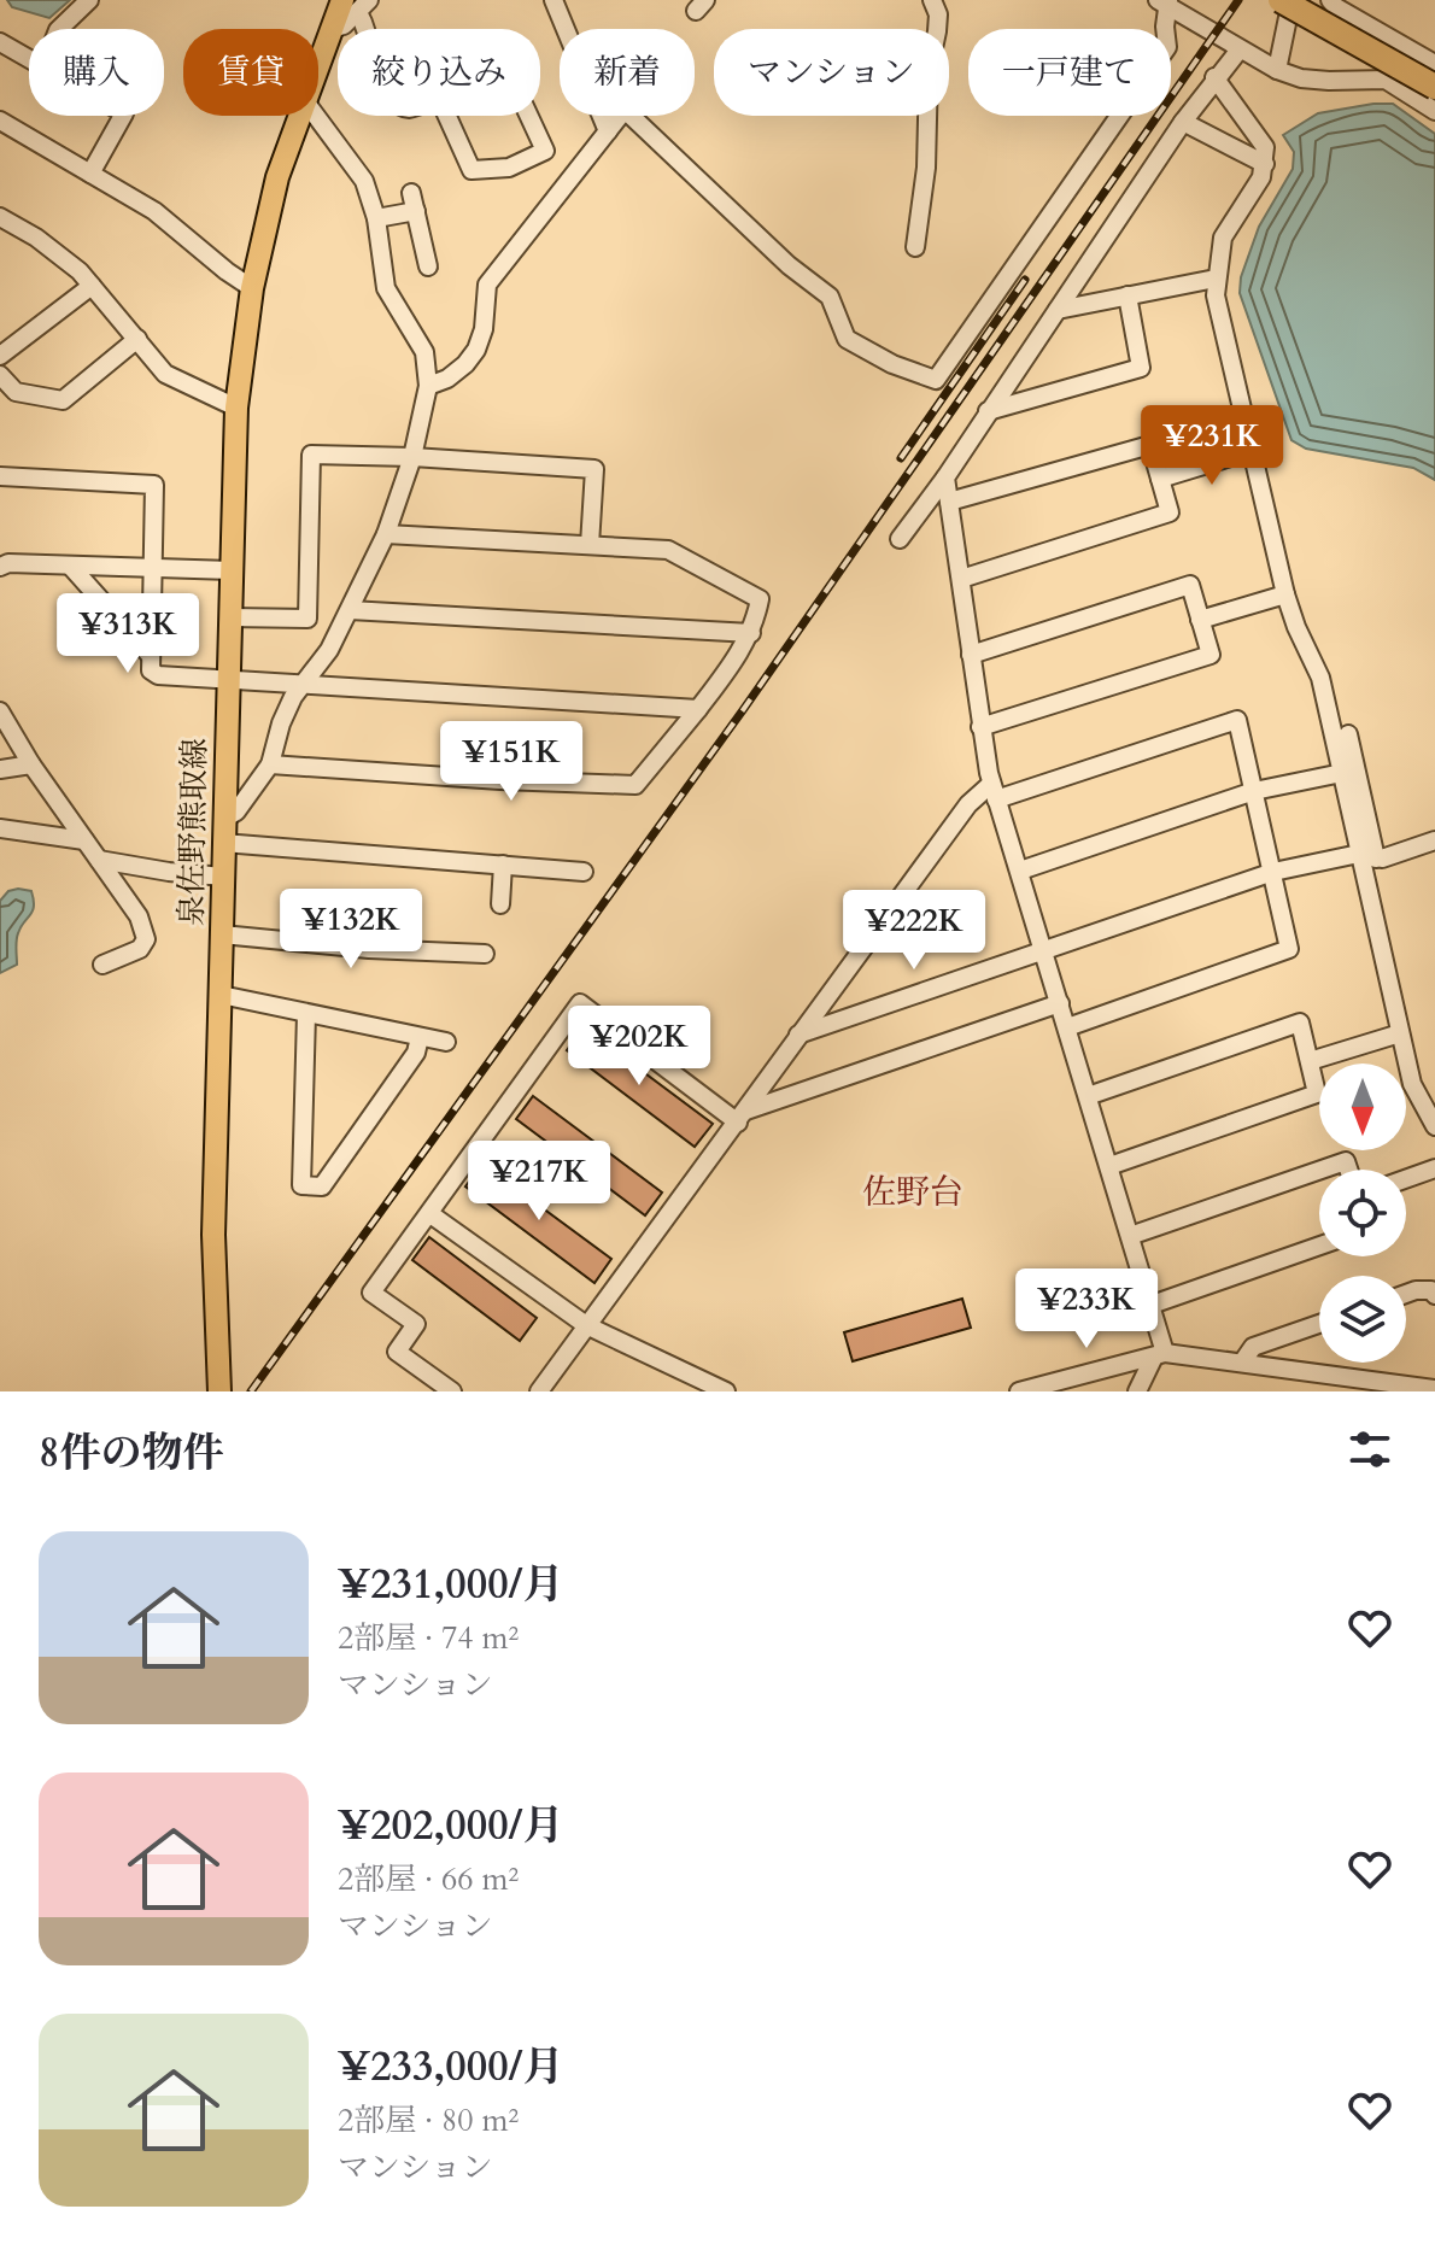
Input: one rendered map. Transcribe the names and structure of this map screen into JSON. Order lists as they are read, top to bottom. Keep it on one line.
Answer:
{"streets":{"main road":["泉佐野熊取線"]},"districts":["佐野台"],"north":"bottom","page":{"chip":["購入","賃貸","絞り込み","新着","マンション","一戸建て"],"price":["¥231K","¥313K","¥151K","¥132K","¥222K","¥202K","¥217K","¥233K"],"heading":"8件の物件","list":[{"name":"¥231,000/月","note":"2部屋 · 74 m² · マンション"},{"name":"¥202,000/月","note":"2部屋 · 66 m² · マンション"},{"name":"¥233,000/月","note":"2部屋 · 80 m² · マンション"}]}}
